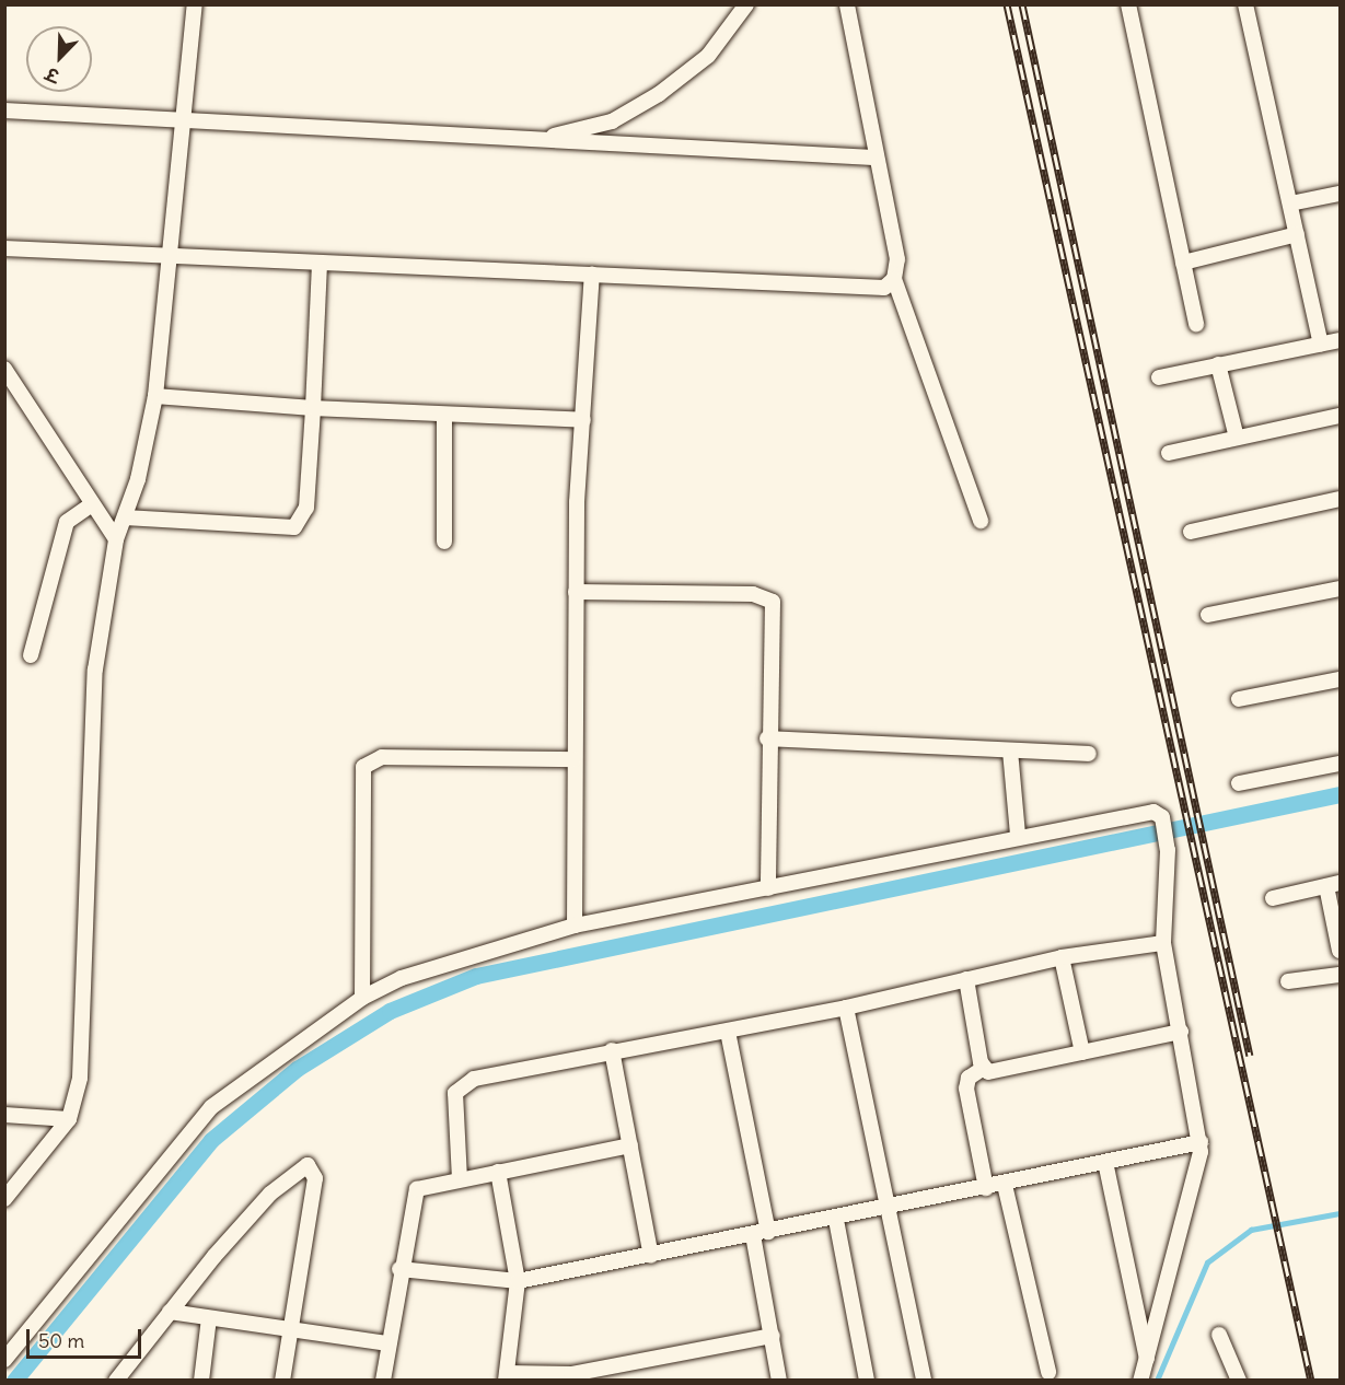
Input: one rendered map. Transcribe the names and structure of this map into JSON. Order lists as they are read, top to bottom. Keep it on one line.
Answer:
{"scale_bar":"50 m","north":"bottom left"}
